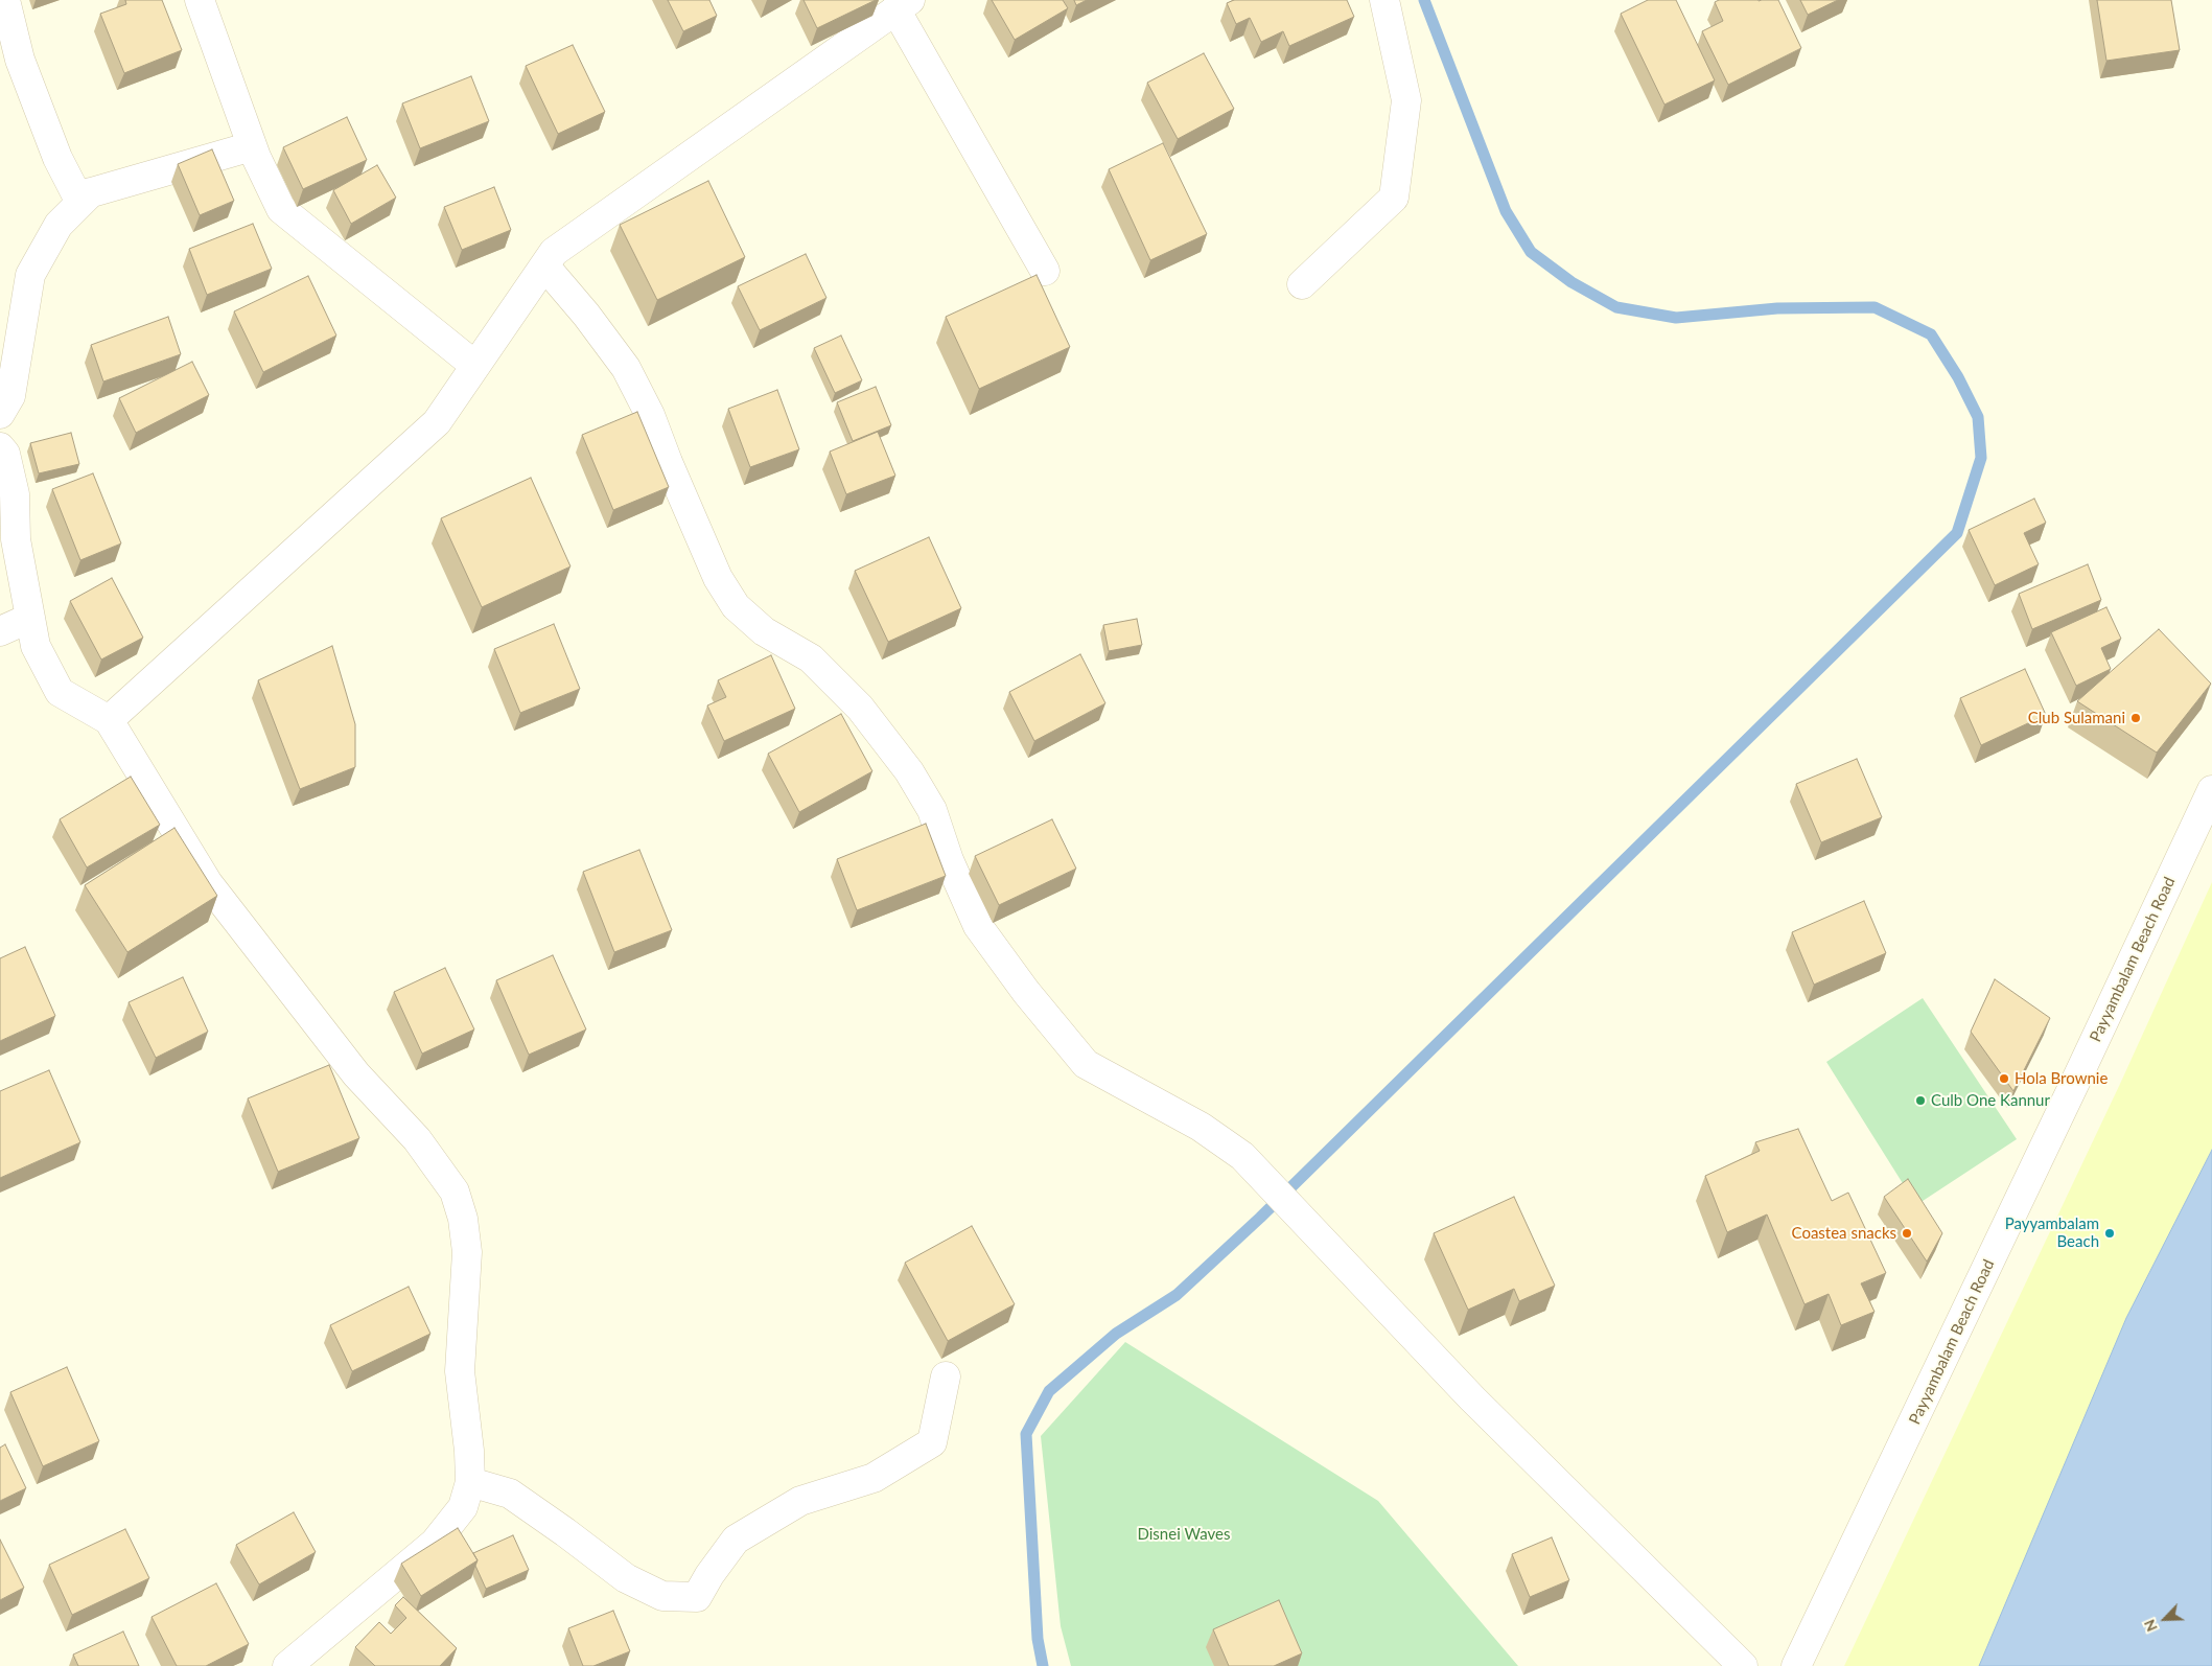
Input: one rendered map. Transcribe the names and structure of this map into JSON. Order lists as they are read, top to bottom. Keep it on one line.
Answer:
{"streets":{"street":["Payyambalam Beach Road"]},"parks":["Disnei Waves"],"places":["Club Sulamani","Hola Brownie","Culb One Kannur","Coastea snacks","Payyambalam Beach"],"north":"bottom left"}
